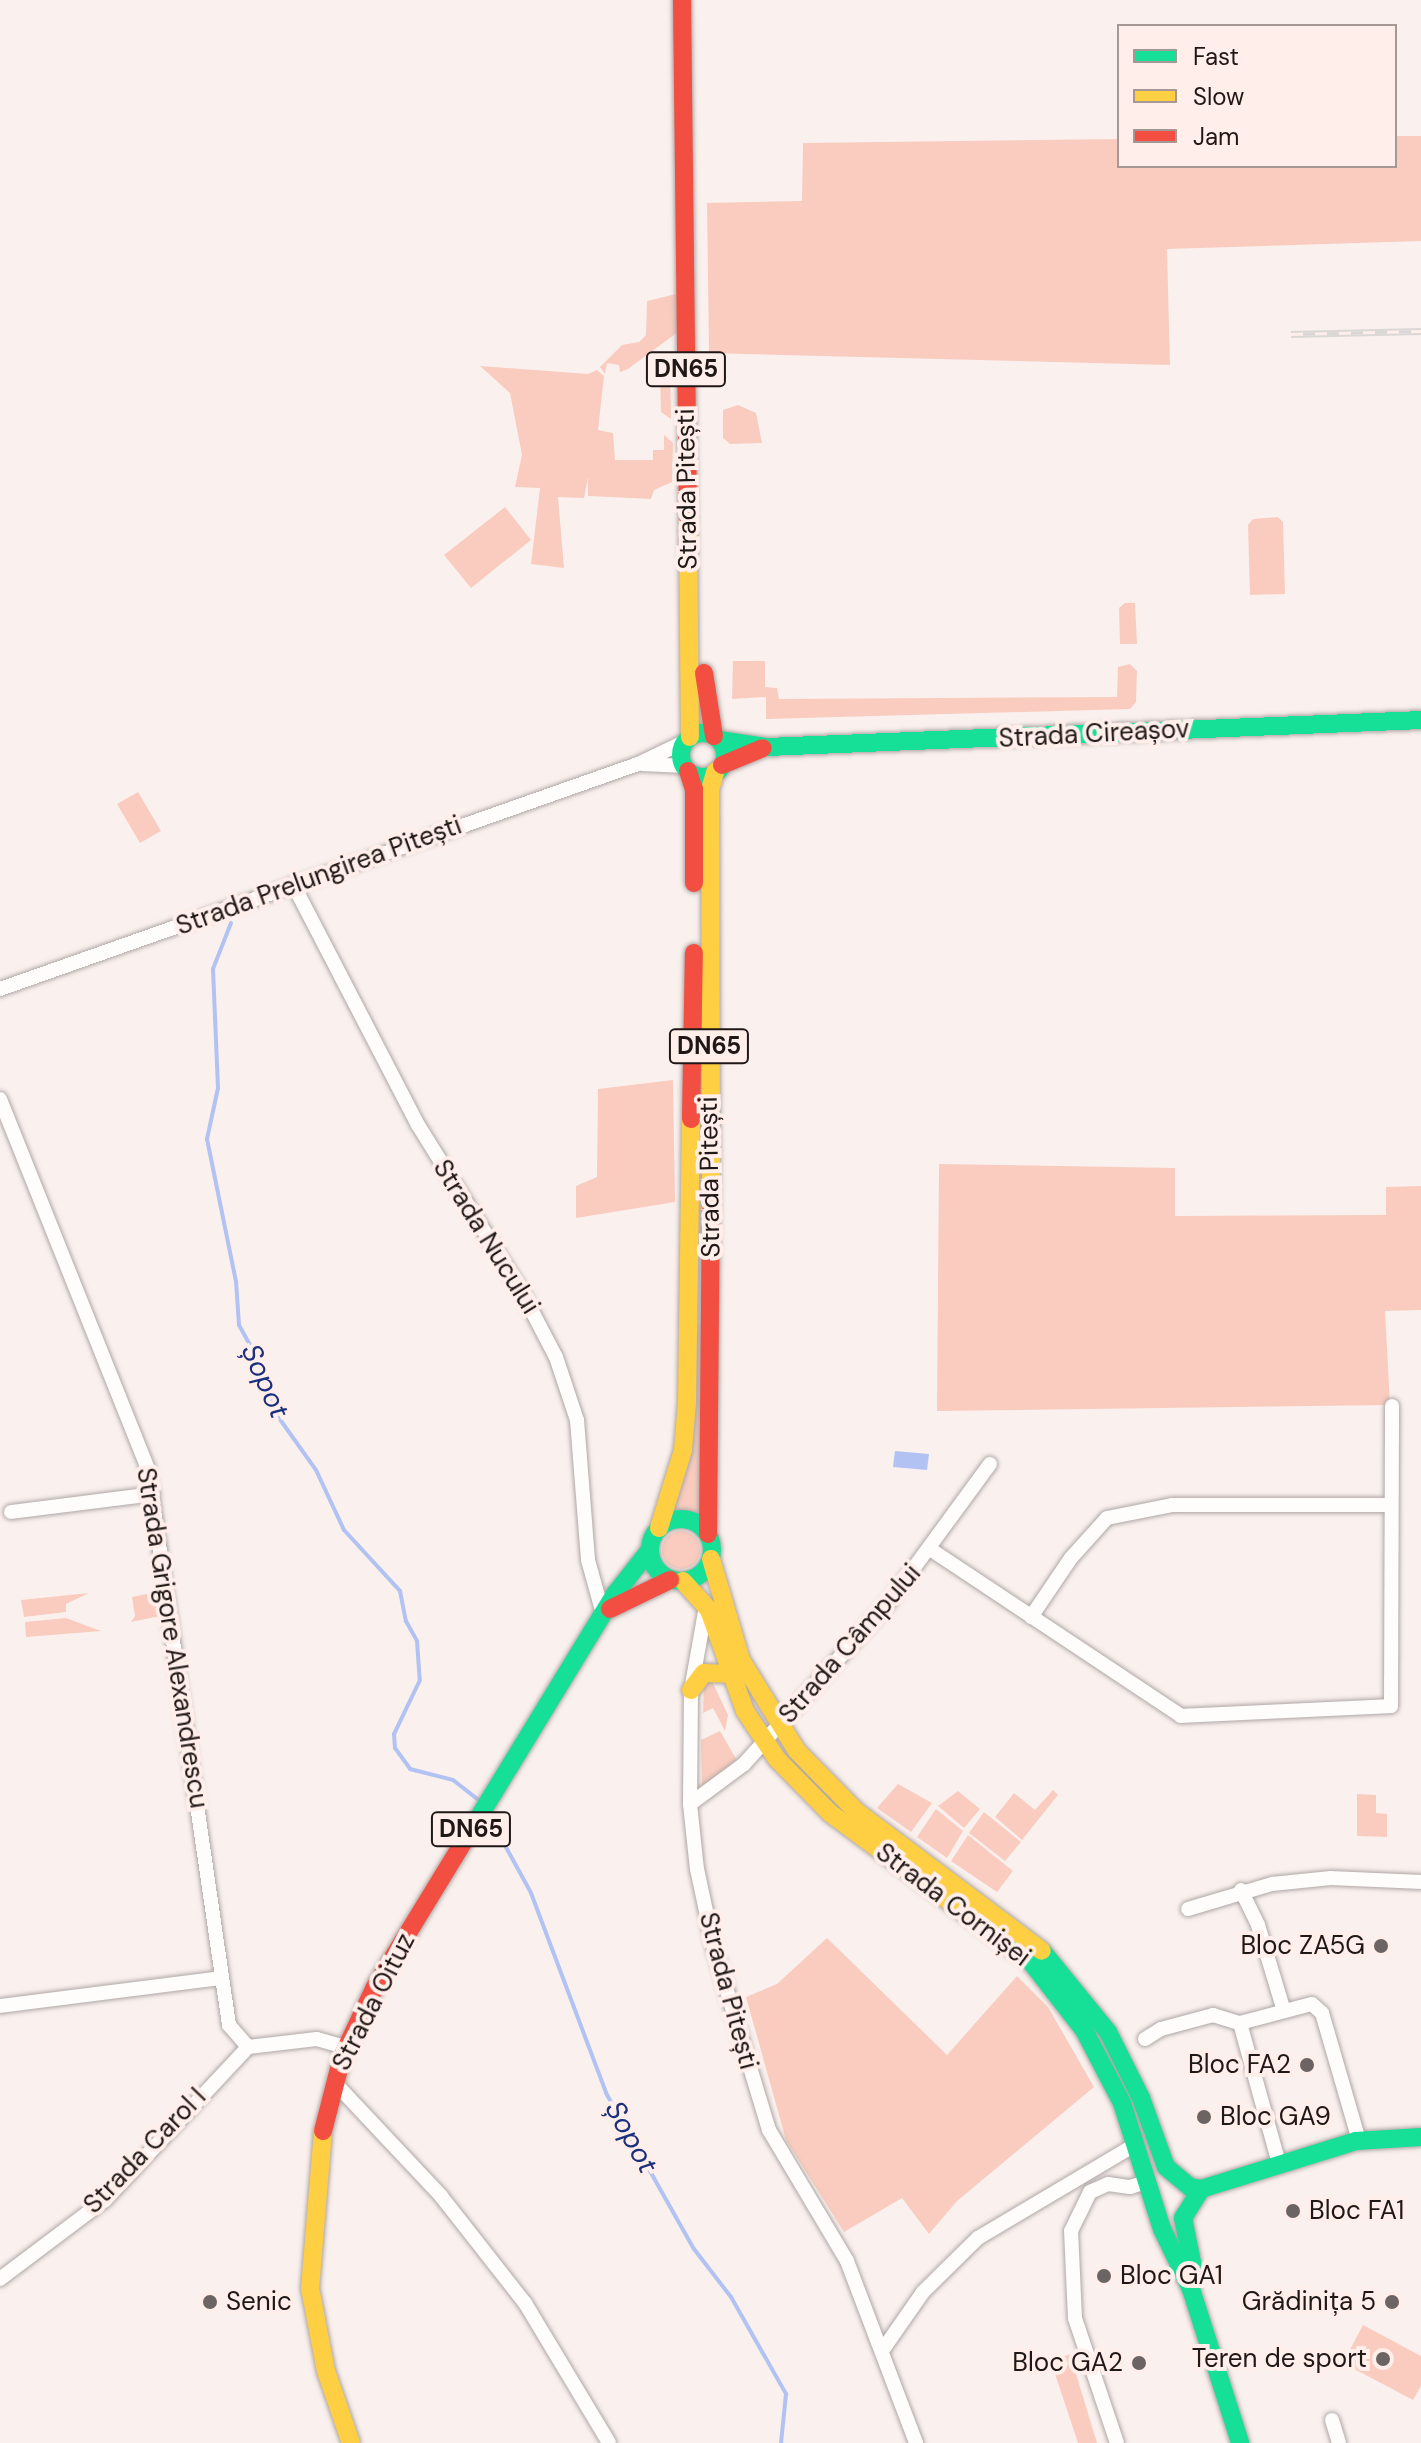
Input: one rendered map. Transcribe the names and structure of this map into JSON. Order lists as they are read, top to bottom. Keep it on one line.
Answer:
{"streets":{"main road":["DN65","Strada Pitești","Strada Cireașov","Strada Cornișei","Strada Oituz"],"street":["Strada Prelungirea Pitești","Strada Nucului","Strada Grigore Alexandrescu","Strada Câmpului","Strada Carol I"]},"crossings":[["DN65","Strada Oituz"],["Strada Pitești","Strada Cireașov"],["Strada Pitești","Strada Prelungirea Pitești"],["Strada Pitești","Strada Câmpului"],["Strada Pitești","Strada Cornișei"],["Strada Pitești","Strada Oituz"],["Strada Cireașov","Strada Prelungirea Pitești"],["Strada Prelungirea Pitești","Strada Nucului"],["Strada Nucului","Strada Oituz"],["Strada Grigore Alexandrescu","Strada Carol I"],["Strada Câmpului","Strada Cornișei"],["Strada Cornișei","Strada Oituz"]],"water":["Șopot"],"places":["Bloc ZA5G","Bloc FA2","Bloc GA9","Bloc FA1","Bloc GA1","Senic","Grădinița 5","Teren de sport","Bloc GA2"],"legend":["Fast","Slow","Jam"]}
